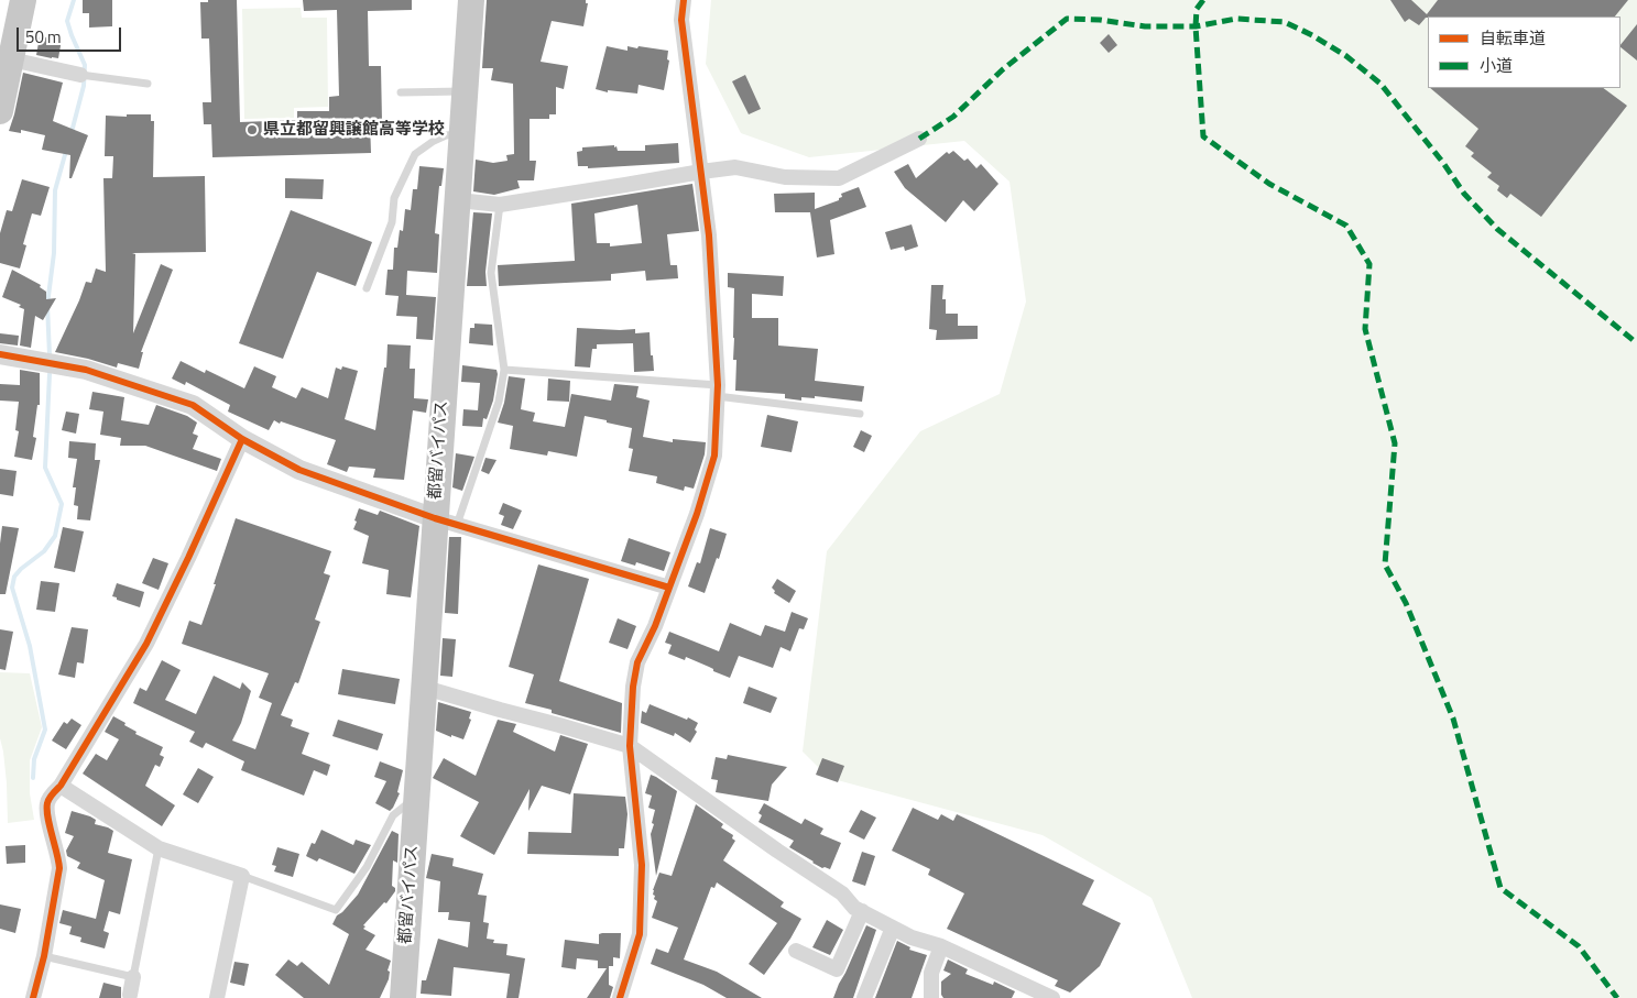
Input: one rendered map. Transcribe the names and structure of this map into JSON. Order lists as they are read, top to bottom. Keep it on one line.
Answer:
{"streets":{"highway":["都留バイパス"]},"places":["県立都留興譲館高等学校"],"legend":["自転車道","小道"],"scale_bar":"50 m"}
